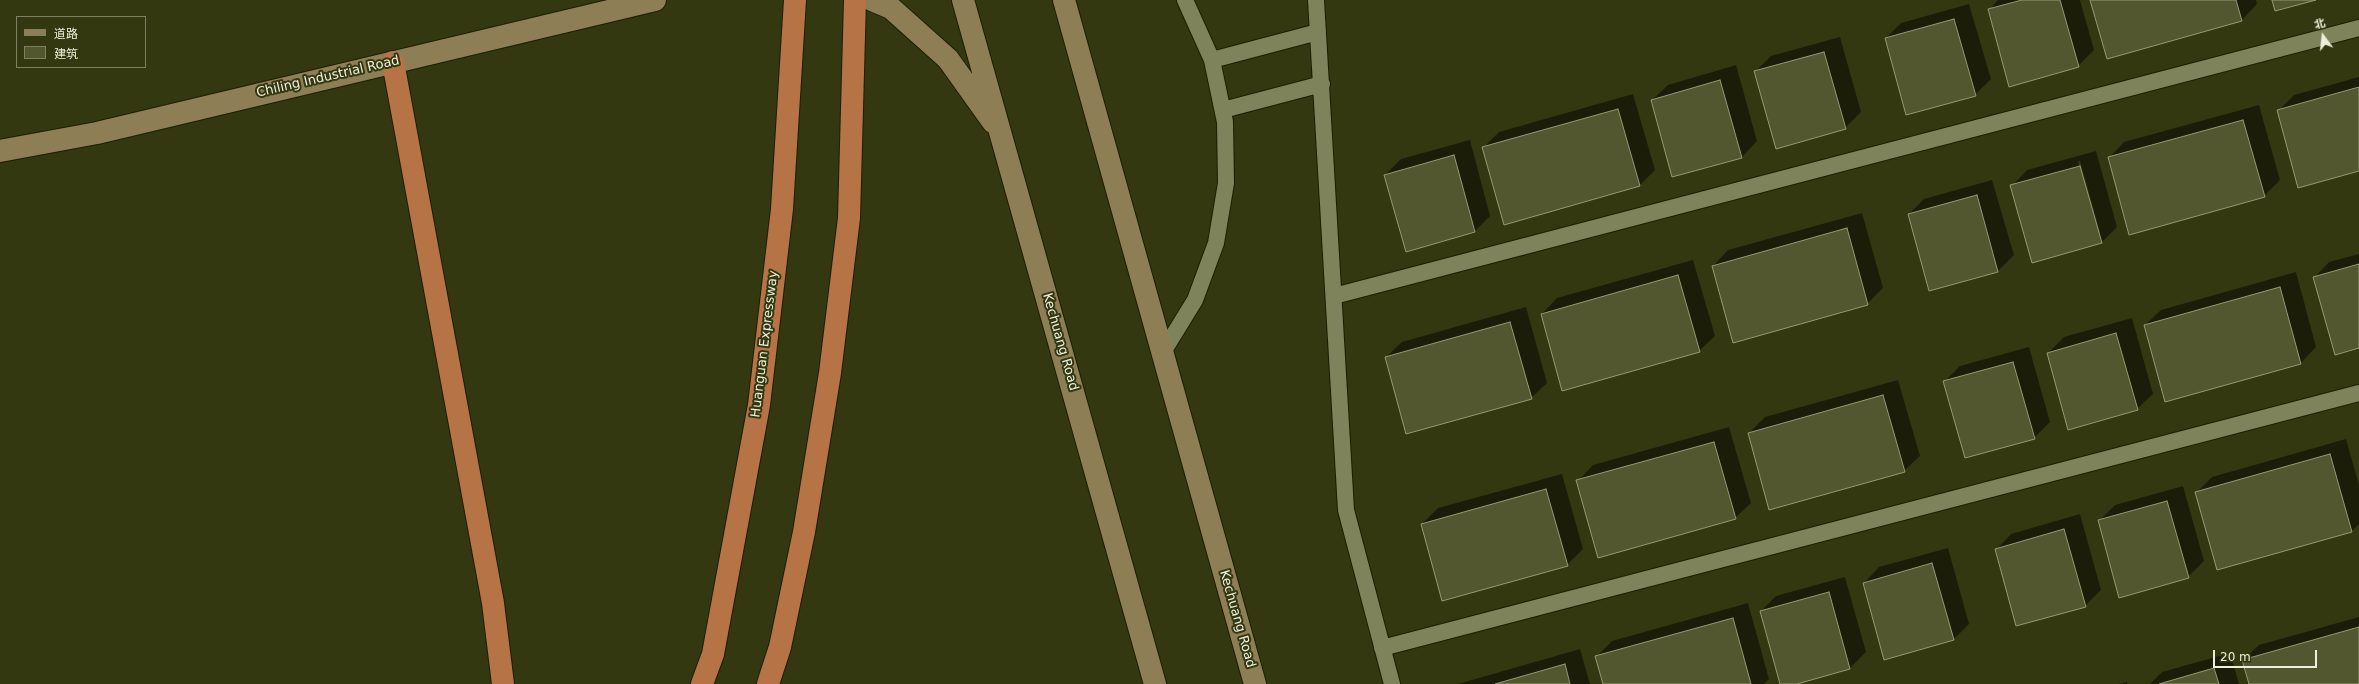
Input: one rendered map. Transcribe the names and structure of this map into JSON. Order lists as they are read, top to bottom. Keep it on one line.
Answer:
{"streets":{"highway":["Huanguan Expressway"],"main road":["Chiling Industrial Road","Kechuang Road"]},"legend":["道路","建筑"],"scale_bar":"20 m","north":"top"}
